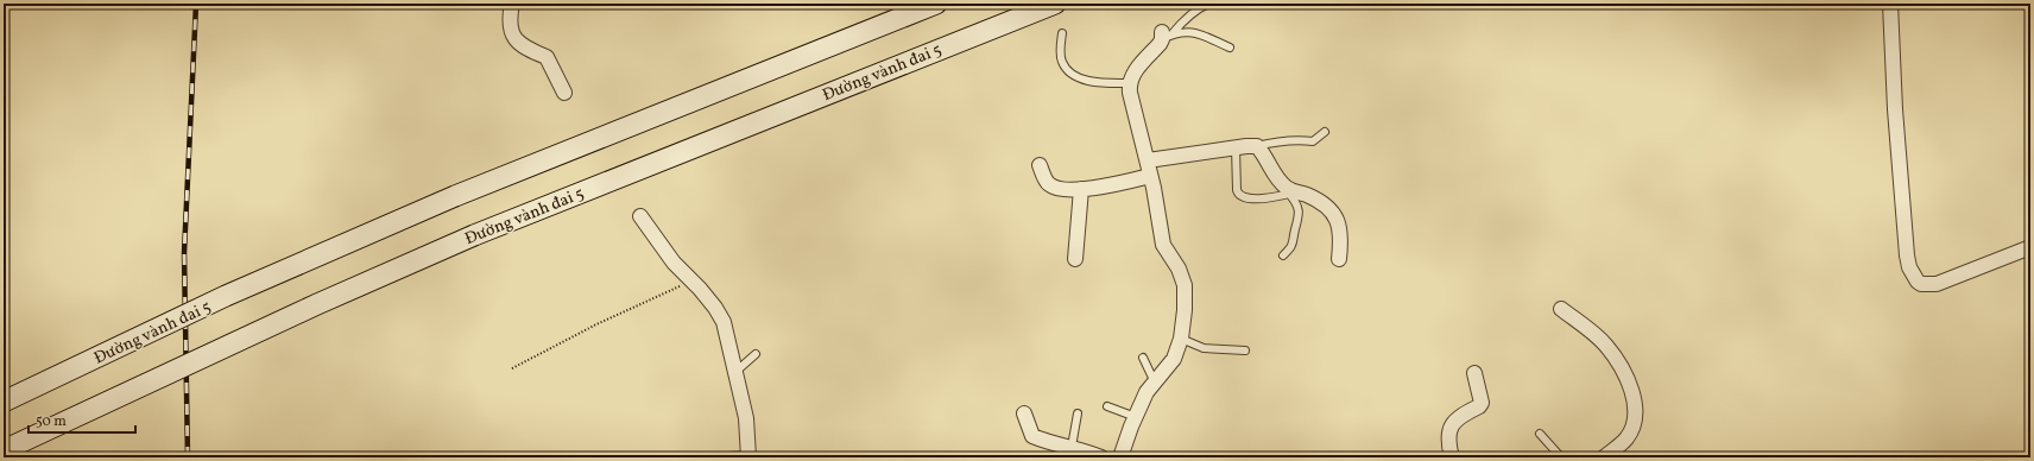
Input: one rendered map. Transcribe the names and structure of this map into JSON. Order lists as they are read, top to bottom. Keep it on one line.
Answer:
{"streets":{"main road":["Đường vành đai 5"]},"scale_bar":"50 m"}
